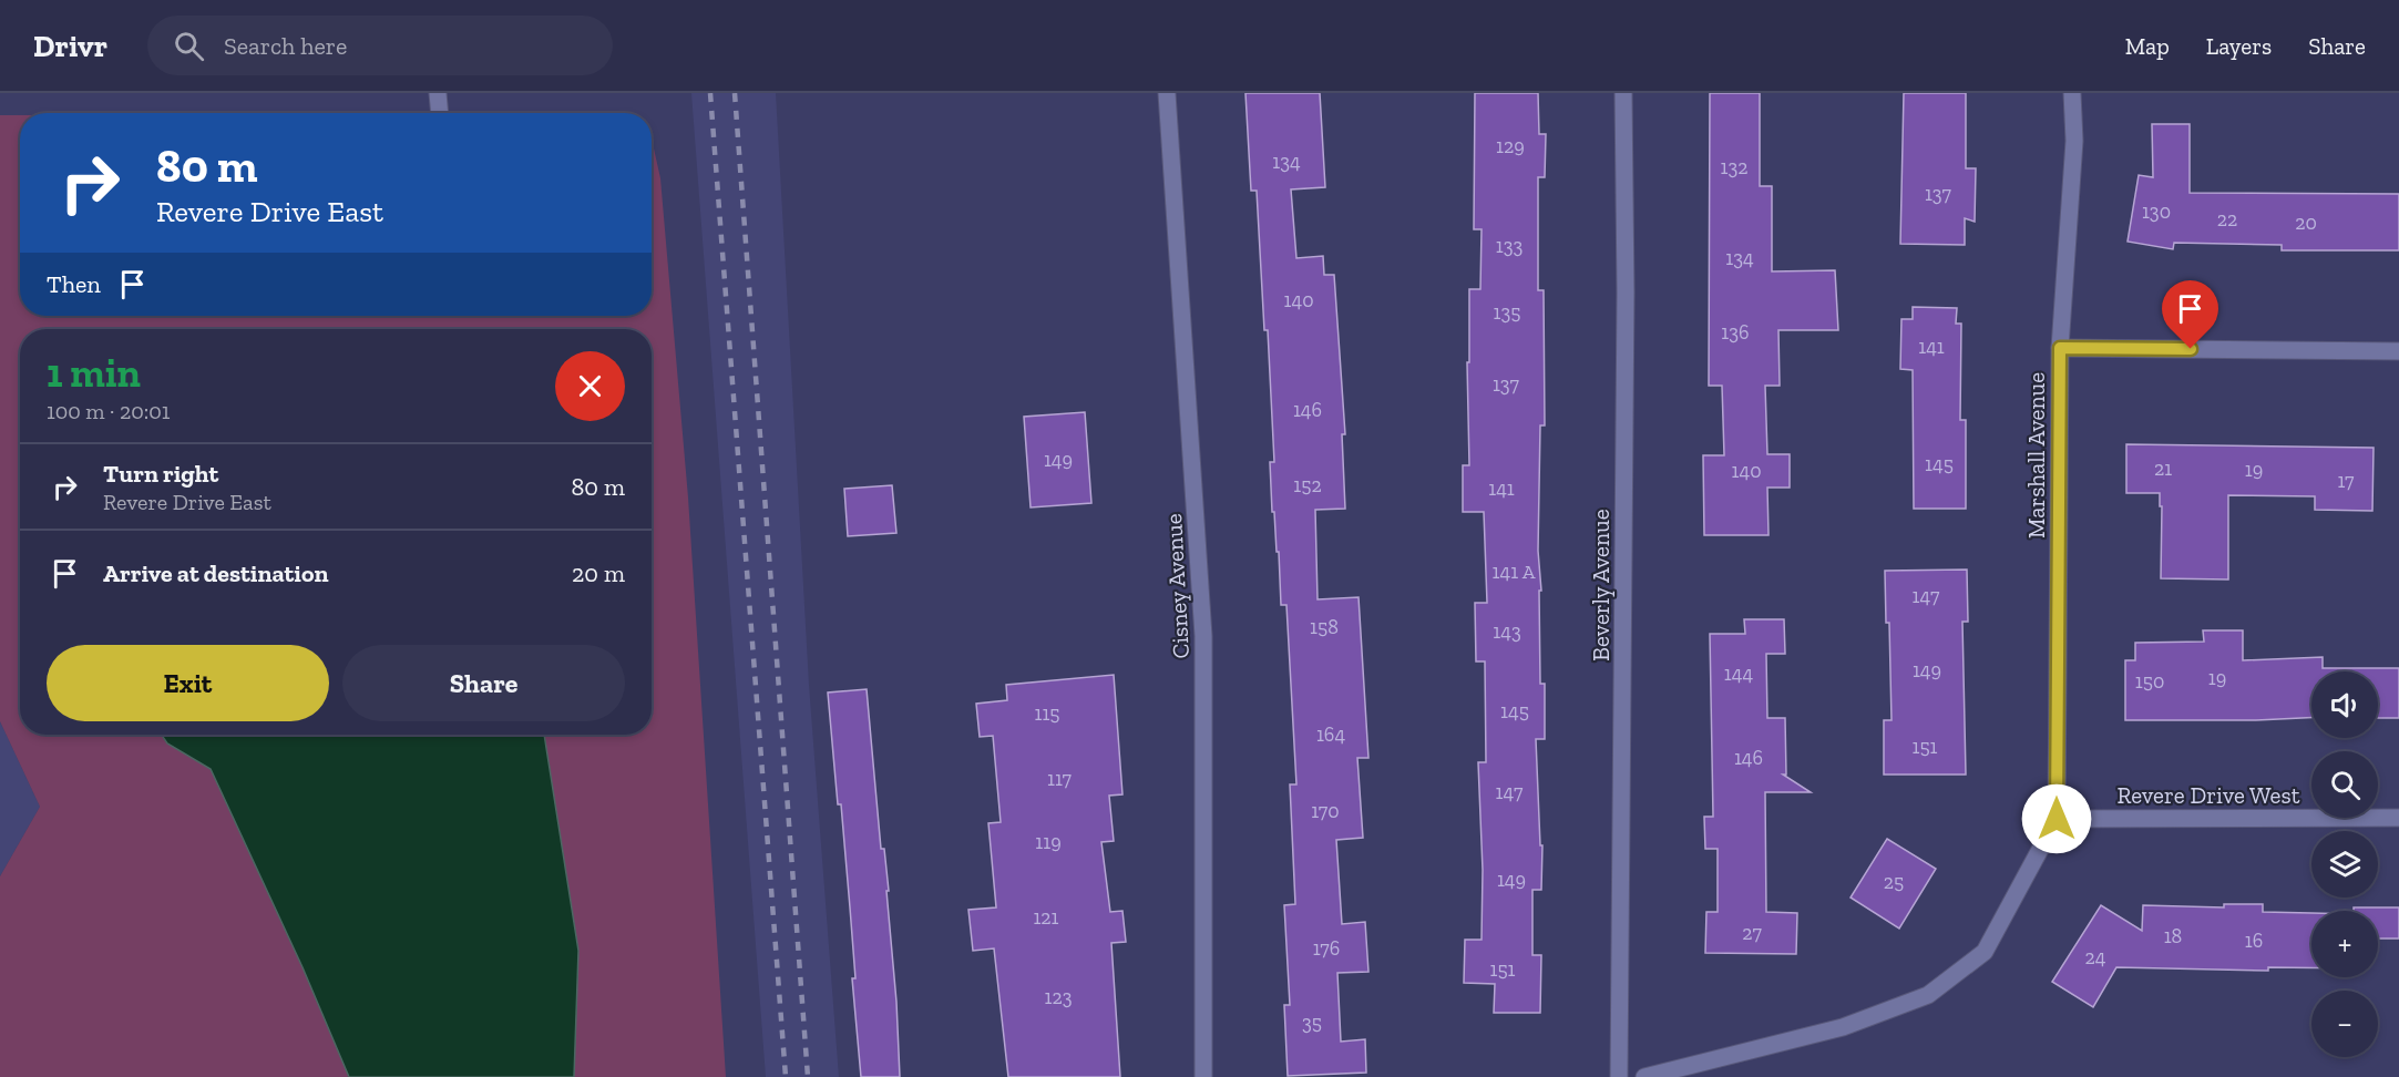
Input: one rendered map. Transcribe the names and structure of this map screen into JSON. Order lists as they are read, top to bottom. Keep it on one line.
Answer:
{"streets":{"street":["Marshall Avenue","Beverly Avenue","Cisney Avenue","Revere Drive West"]},"crossings":[["Marshall Avenue","Revere Drive West"]],"house_numbers":["129","134","132","137","130","22","20","133","134","140","135","136","141","137","146","149","145","21","19","140","17","152","141","141 A","147","158","143","149","144","19","150","145","115","164","151","146","117","147","170","119","149","25","121","27","18","16","176","24","151","123","35"],"page":{"header":"Drivr","search":"Search here","nav":["Map","Layers","Share"],"turn":["80 m","Revere Drive East"],"then":"Then","heading":["1 min","100 m · 20:01"],"list":[{"name":"Turn right","note":"Revere Drive East","value":"80 m"},{"name":"Arrive at destination","value":"20 m"}],"buttons":["Exit","Share"],"map_buttons":["+","−"]}}
